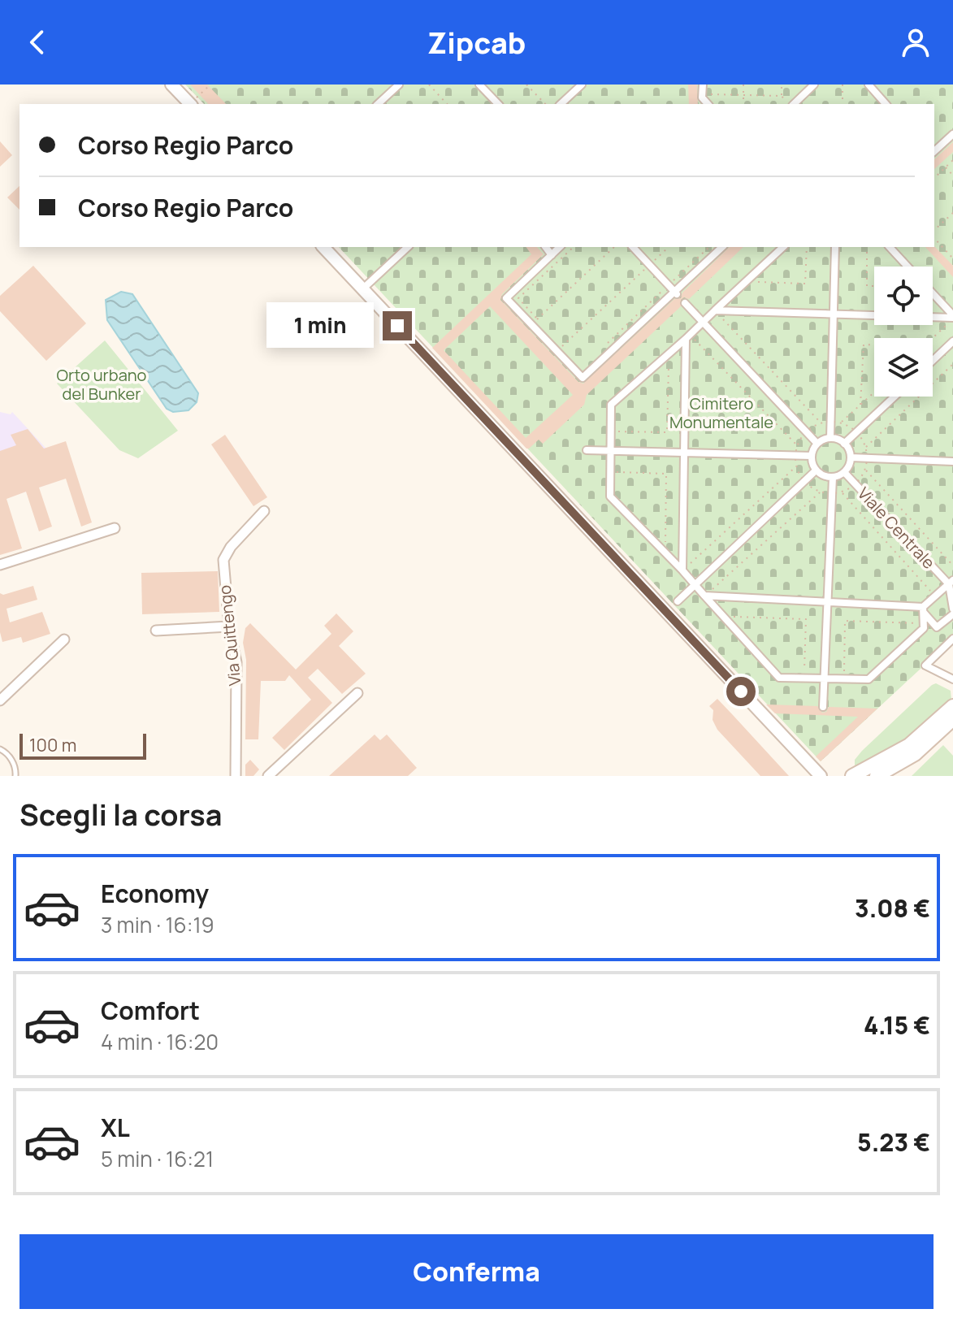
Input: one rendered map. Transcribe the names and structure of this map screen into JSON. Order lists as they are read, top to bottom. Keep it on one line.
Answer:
{"streets":{"street":["Viale Centrale","Via Quittengo"]},"parks":["Orto urbano del Bunker","Cimitero Monumentale"],"scale_bar":"100 m","page":{"header":"Zipcab","banner":["Corso Regio Parco","Corso Regio Parco"],"bubble":"1 min","scale":"100 m","heading":"Scegli la corsa","list":[{"name":"Economy","note":"3 min · 16:19","value":"3.08 €"},{"name":"Comfort","note":"4 min · 16:20","value":"4.15 €"},{"name":"XL","note":"5 min · 16:21","value":"5.23 €"}],"buttons":"Conferma"}}
